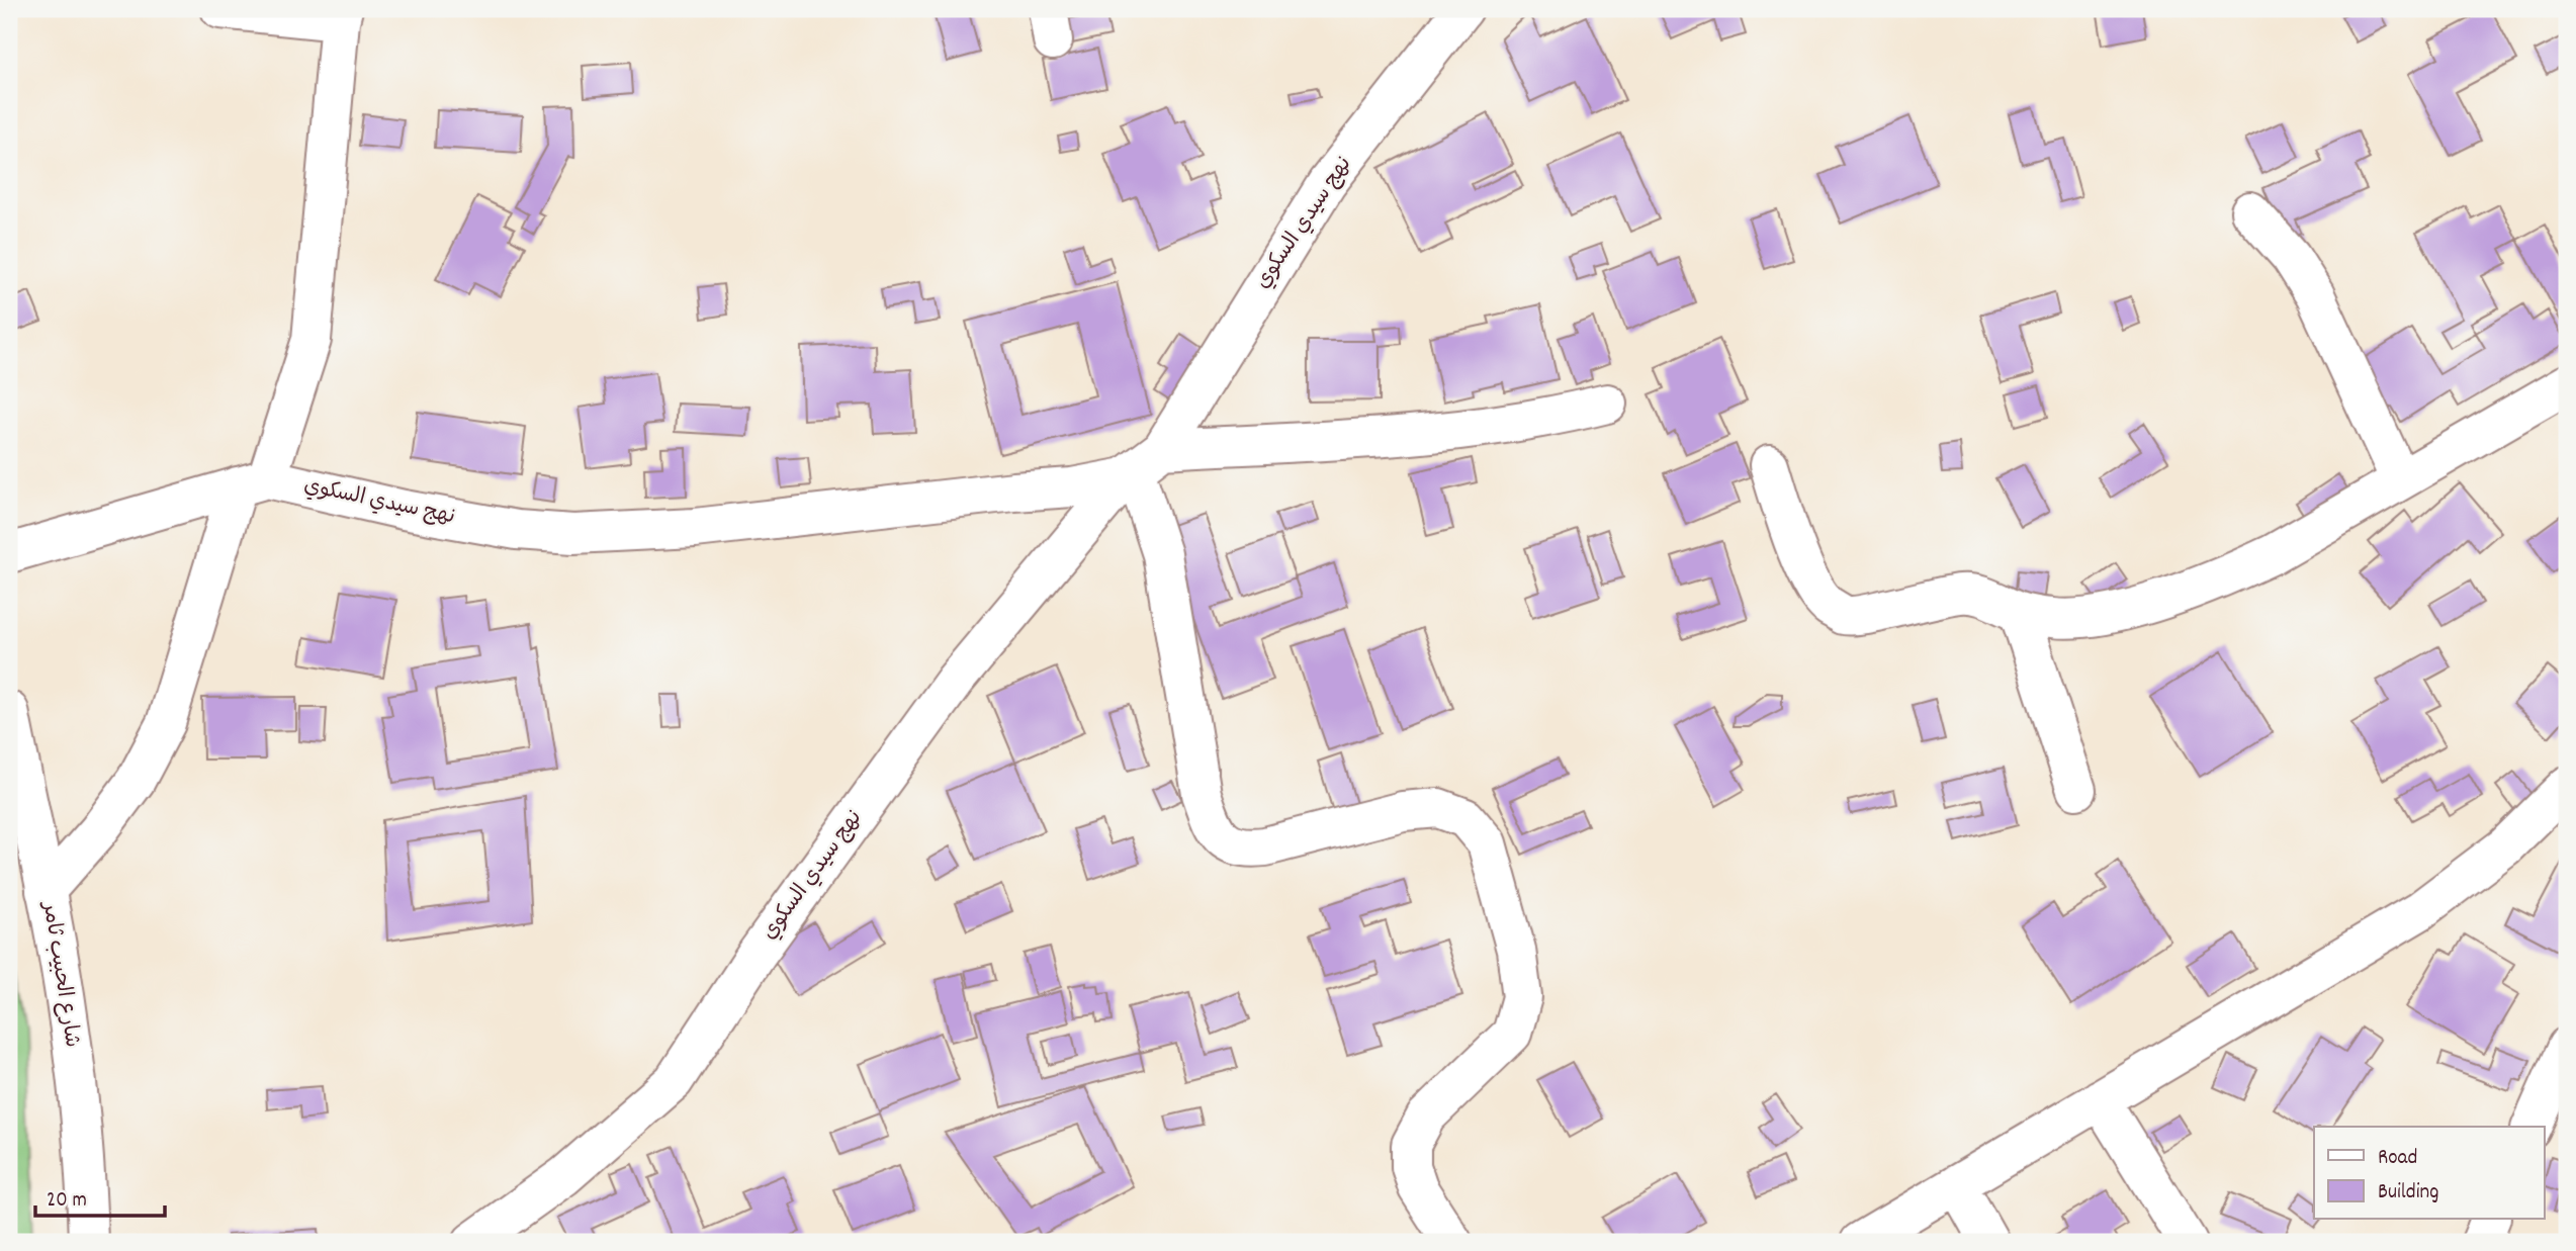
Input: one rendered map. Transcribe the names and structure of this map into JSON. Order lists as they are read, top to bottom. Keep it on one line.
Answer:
{"streets":{"street":["نهج سيدي السكوي","شارع الحبيب ثامر"]},"legend":["Road","Building"],"scale_bar":"20 m"}
